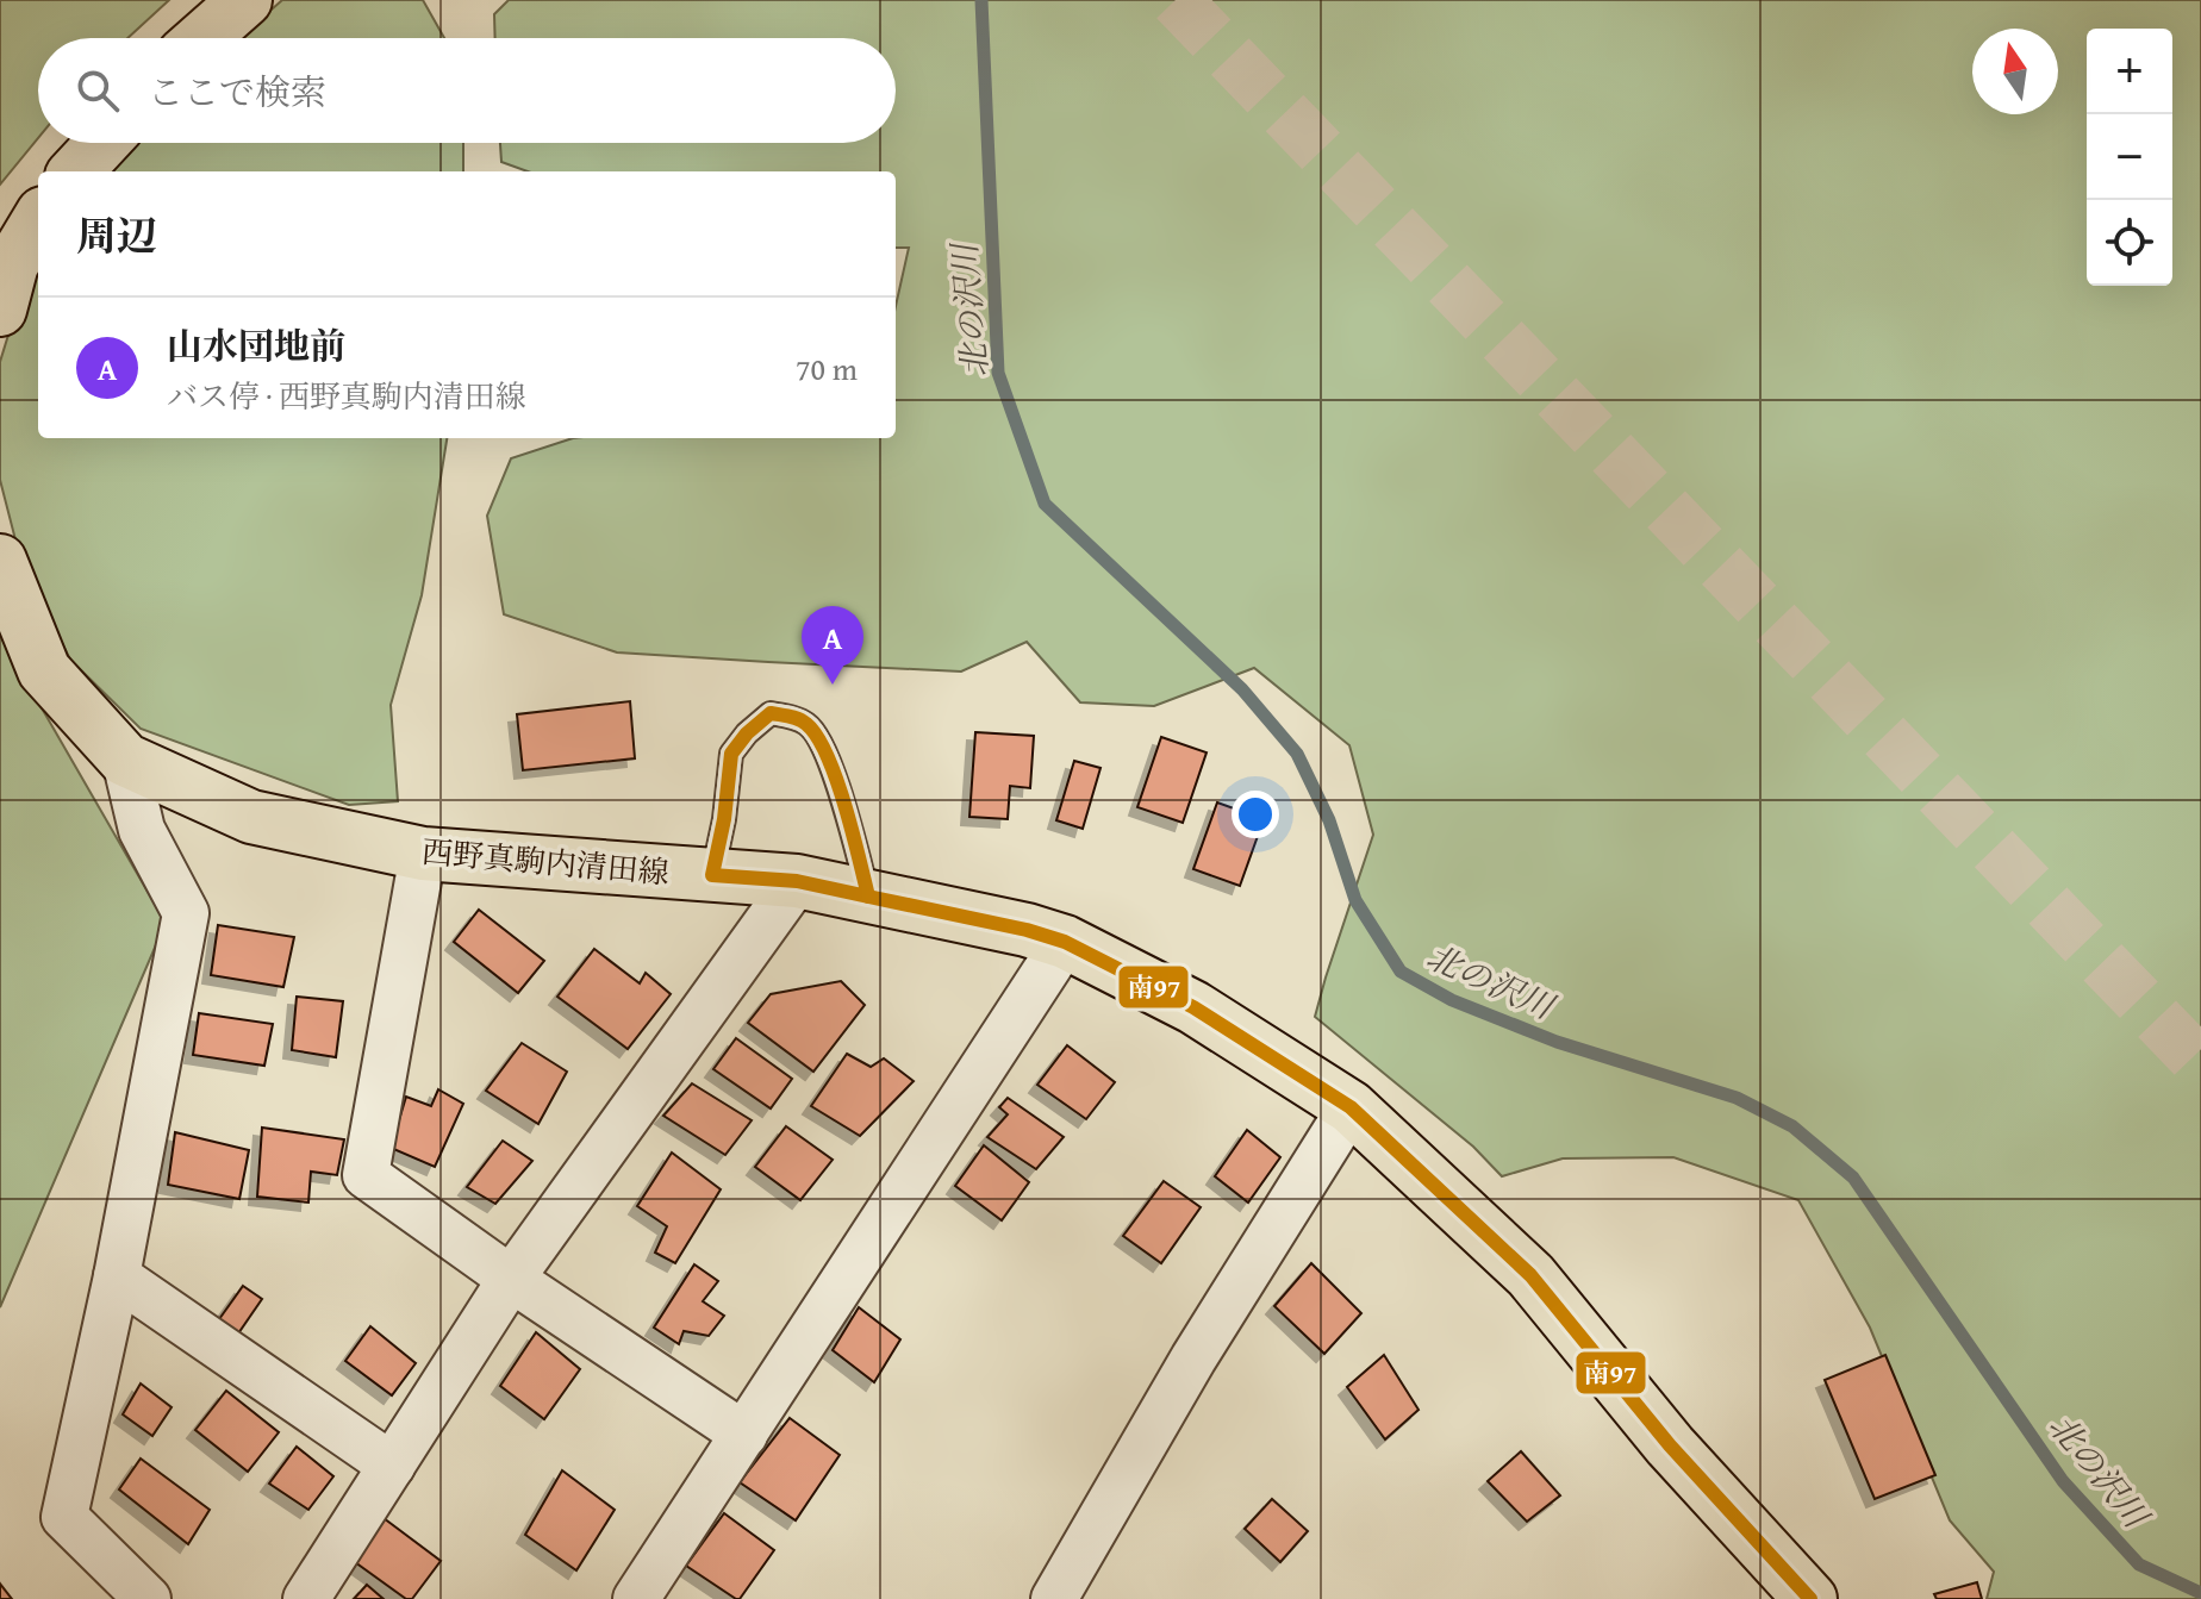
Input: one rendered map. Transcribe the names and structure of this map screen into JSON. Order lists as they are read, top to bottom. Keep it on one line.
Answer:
{"streets":{"main road":["西野真駒内清田線"]},"water":["北の沢川"],"lines":["transit line 南97"],"north":"top","page":{"map_buttons":["+","−"],"search":"ここで検索","heading":"周辺","list":[{"mark":"A","name":"山水団地前","note":"バス停 · 西野真駒内清田線","value":"70 m"}],"pins":"A"}}
